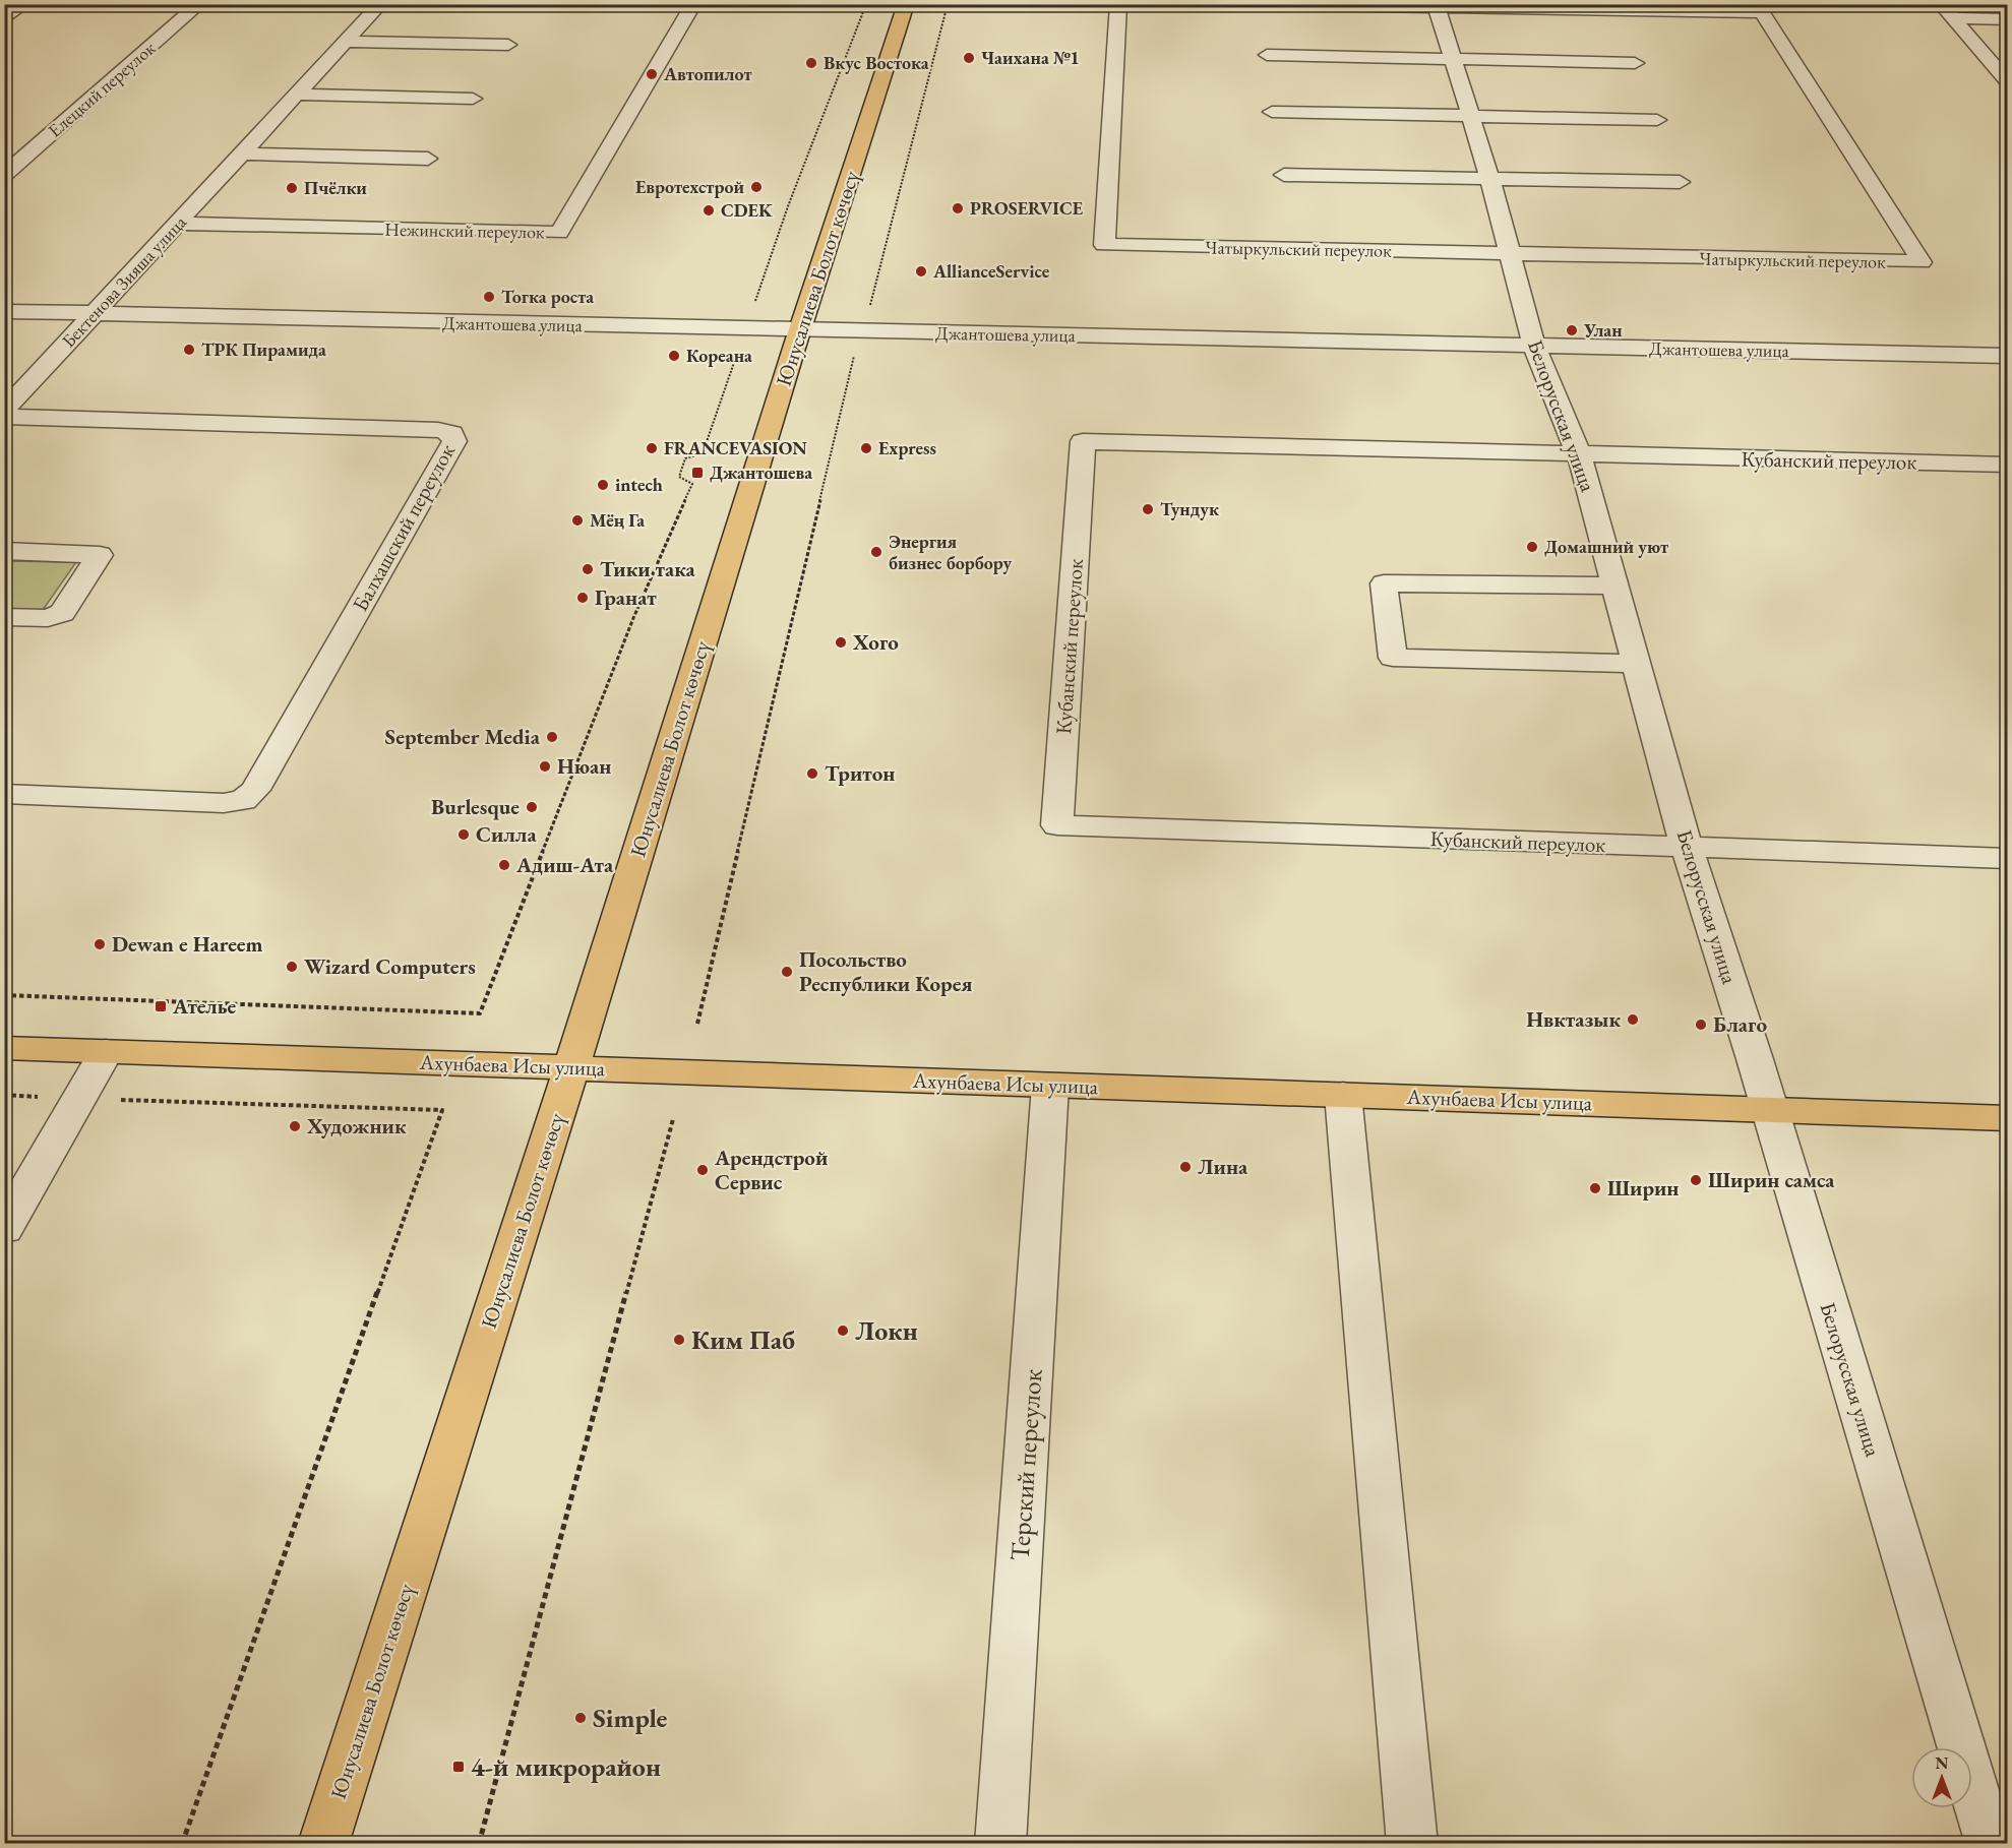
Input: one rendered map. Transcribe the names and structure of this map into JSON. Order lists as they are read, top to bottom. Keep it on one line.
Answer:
{"streets":{"main road":["Юнусалиева Болот көчөсү","Ахунбаева Исы улица"],"street":["Елецкий переулок","Нежинский переулок","Чатыркульский переулок","Бектенова Зияша улица","Джантошева улица","Белорусская улица","Кубанский переулок","Балхашский переулок","Терский переулок"]},"crossings":[["Нежинский переулок","Бектенова Зияша улица"],["Чатыркульский переулок","Белорусская улица"],["Юнусалиева Болот көчөсү","Джантошева улица"],["Юнусалиева Болот көчөсү","Ахунбаева Исы улица"],["Бектенова Зияша улица","Джантошева улица"],["Джантошева улица","Белорусская улица"],["Белорусская улица","Кубанский переулок"],["Белорусская улица","Ахунбаева Исы улица"],["Ахунбаева Исы улица","Терский переулок"]],"places":{"other":["Чаихана №1","Вкус Востока","Автопилот","Евротехстрой","Пчёлки","PROSERVICE","CDEK","AllianceService","Тогка роста","Улан","ТРК Пирамида","Кореана","FRANCEVASION","Express","intech","Тундук","Мёң Га","Домашний уют","Энергия бизнес борбору","Тики така","Гранат","Хого","September Media","Нюан","Тритон","Burlesque","Силла","Адиш-Ата","Dewan e Hareem","Wizard Computers","Посольство Республики Корея","Нвктазык","Благо","Художник","Лина","Арендстрой Сервис","Ширин самса","Ширин","Локн","Ким Паб","Simple"],"transit":["Джантошева","Ателье","4-й микрорайон"]},"north":"top"}
